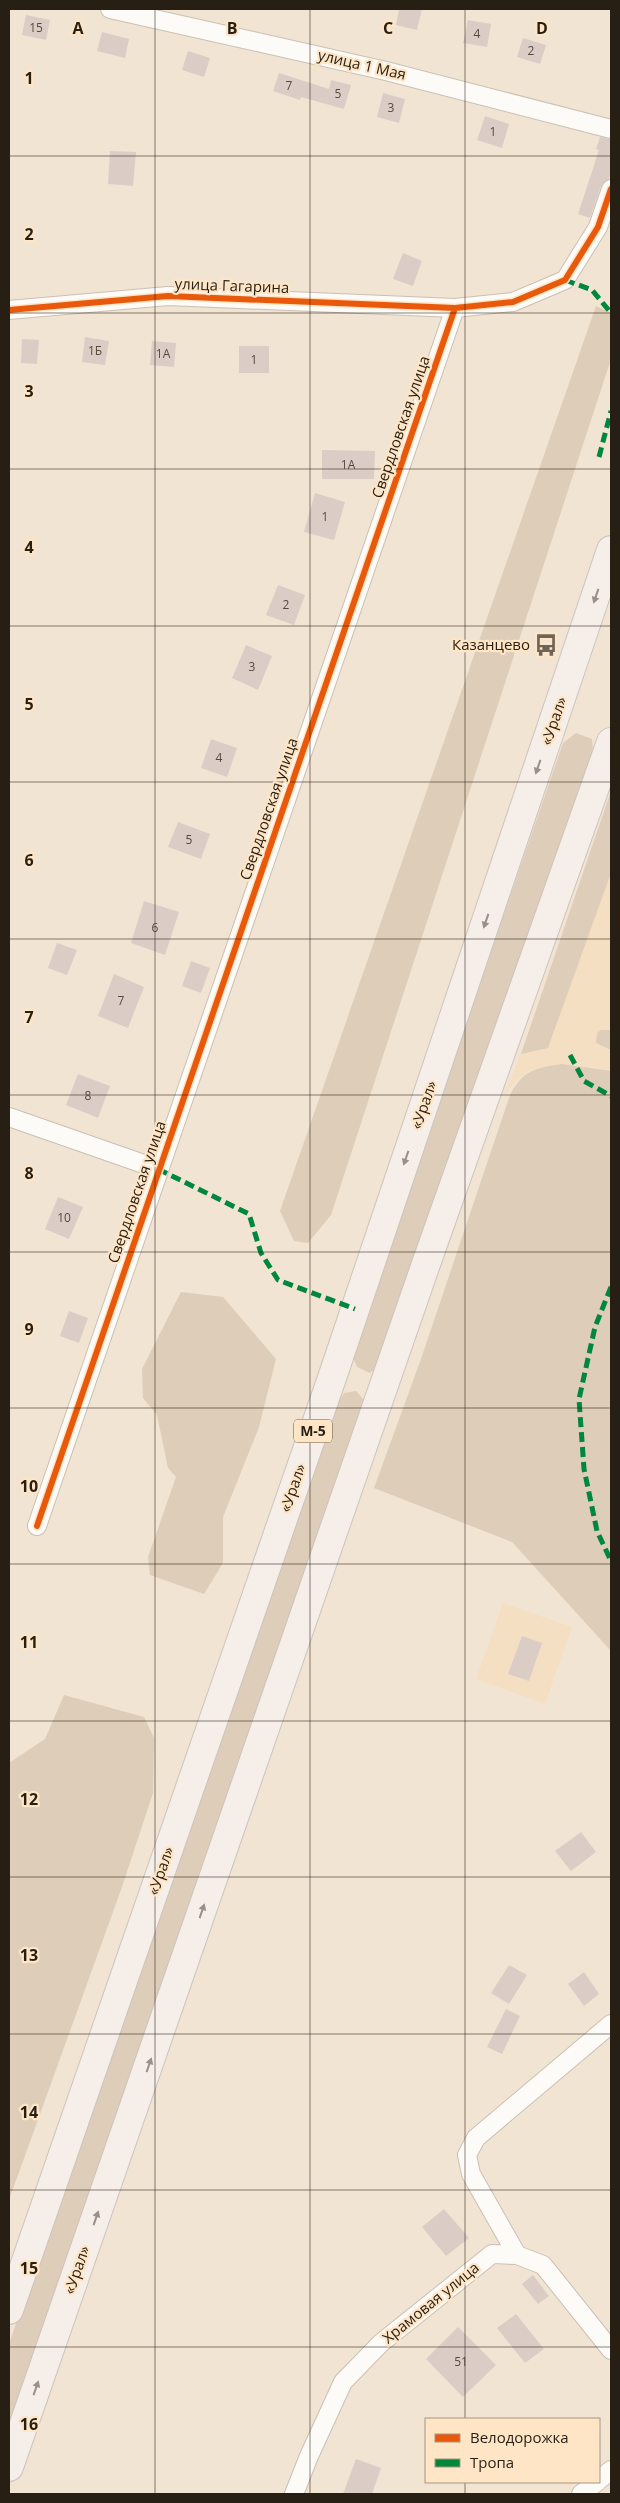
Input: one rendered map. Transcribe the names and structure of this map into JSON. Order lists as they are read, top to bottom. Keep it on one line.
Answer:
{"streets":{"main road":["«Урал»","М-5"],"street":["улица 1 Мая","улица Гагарина","Свердловская улица","Храмовая улица"]},"crossings":[["улица Гагарина","Свердловская улица"]],"places":{"bus stop":["Казанцево"]},"house_numbers":["15","4","2","7","5","3","1","1Б","1А","1","1А","1","2","3","4","5","6","7","8","10","51"],"legend":["Велодорожка","Тропа"],"grid":{"columns":["A","B","C","D"],"rows":["1","2","3","4","5","6","7","8","9","10","11","12","13","14","15","16"]}}
